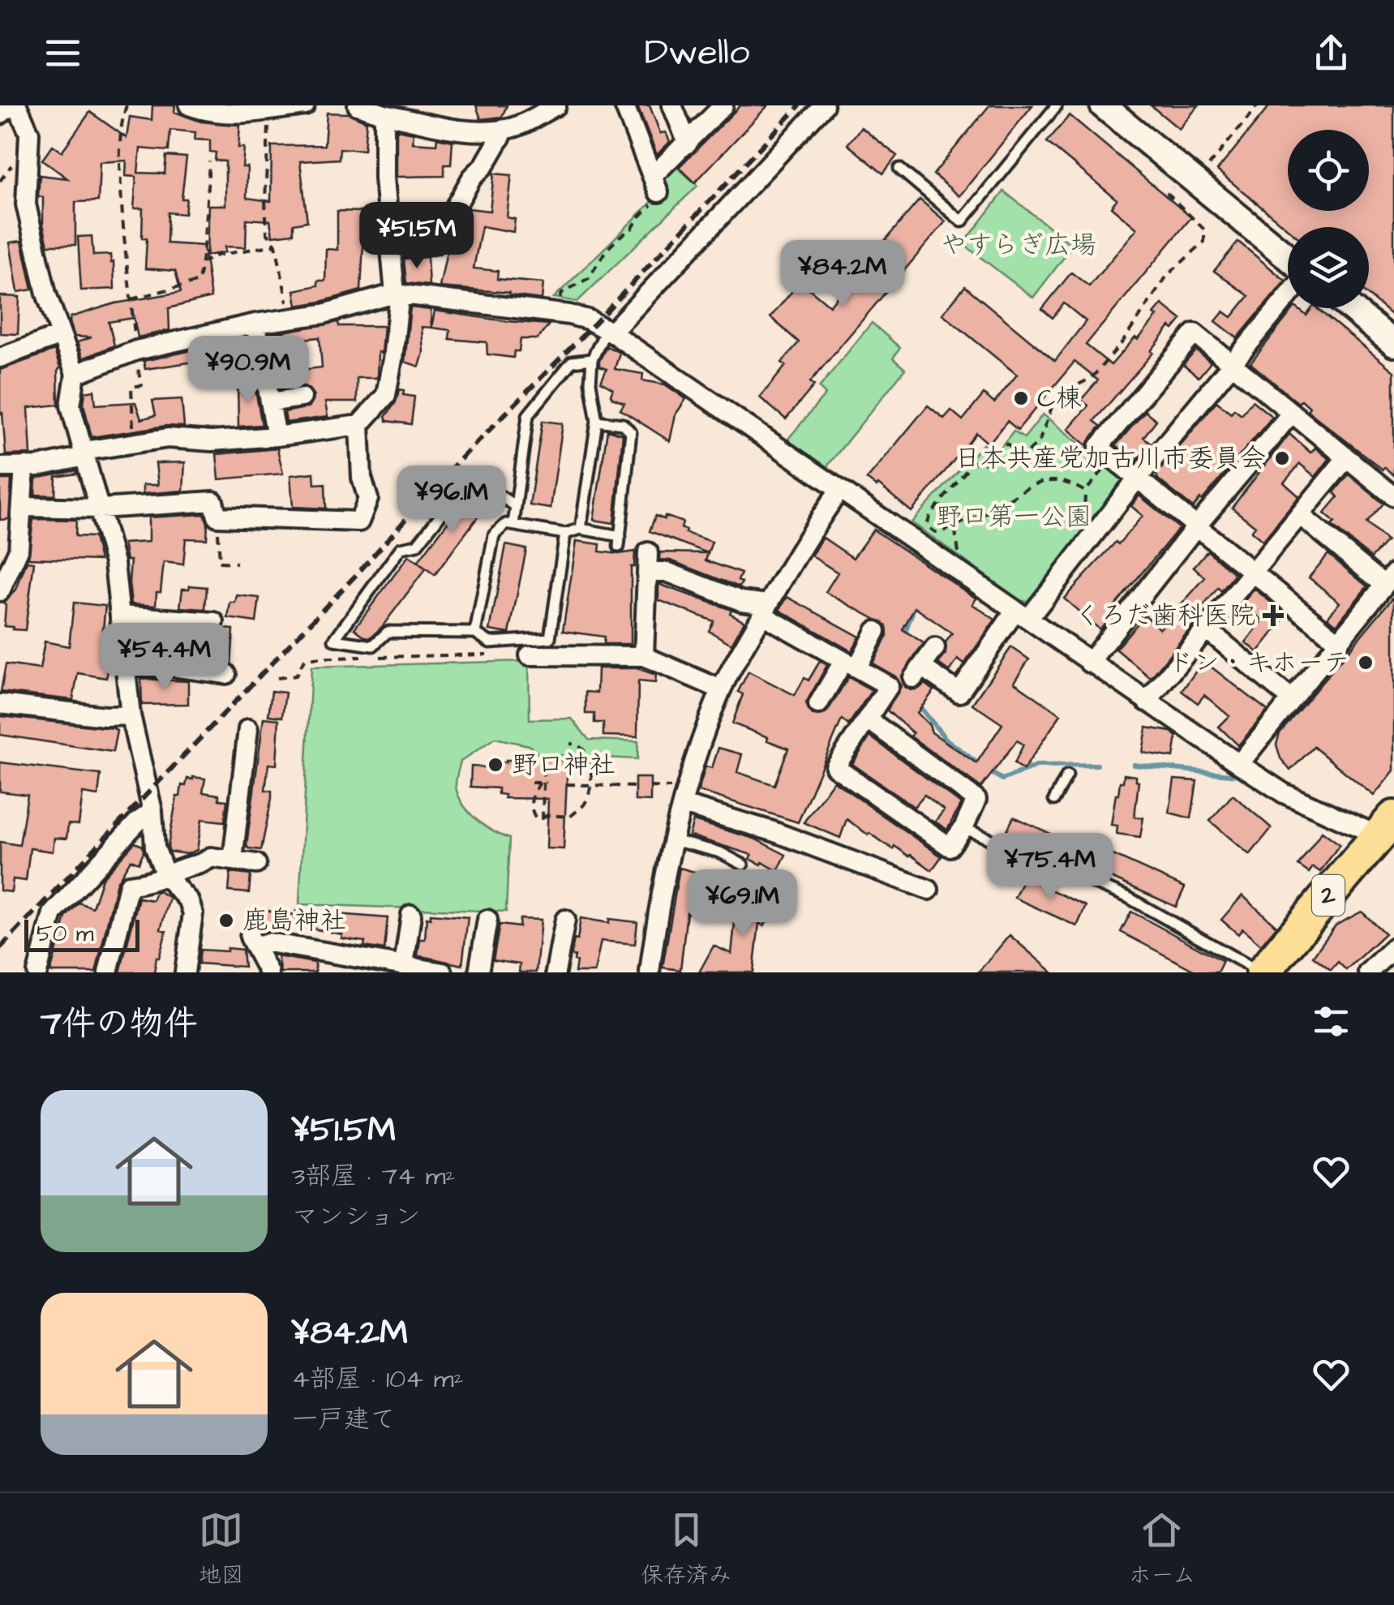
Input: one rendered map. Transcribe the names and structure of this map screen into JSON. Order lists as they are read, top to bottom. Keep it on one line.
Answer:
{"streets":{"highway":["2"]},"parks":["やすらぎ広場","野口第一公園"],"places":{"other":["C棟","日本共産党加古川市委員会","ドン・キホーテ","野口神社","鹿島神社"],"health":["くろだ歯科医院"]},"scale_bar":"50 m","page":{"header":"Dwello","price":["¥51.5M","¥84.2M","¥90.9M","¥96.1M","¥54.4M","¥75.4M","¥69.1M"],"scale":"50 m","heading":"7件の物件","list":[{"name":"¥51.5M","note":"3部屋 · 74 m² · マンション"},{"name":"¥84.2M","note":"4部屋 · 104 m² · 一戸建て"}],"tabs":["地図","保存済み","ホーム"]}}
